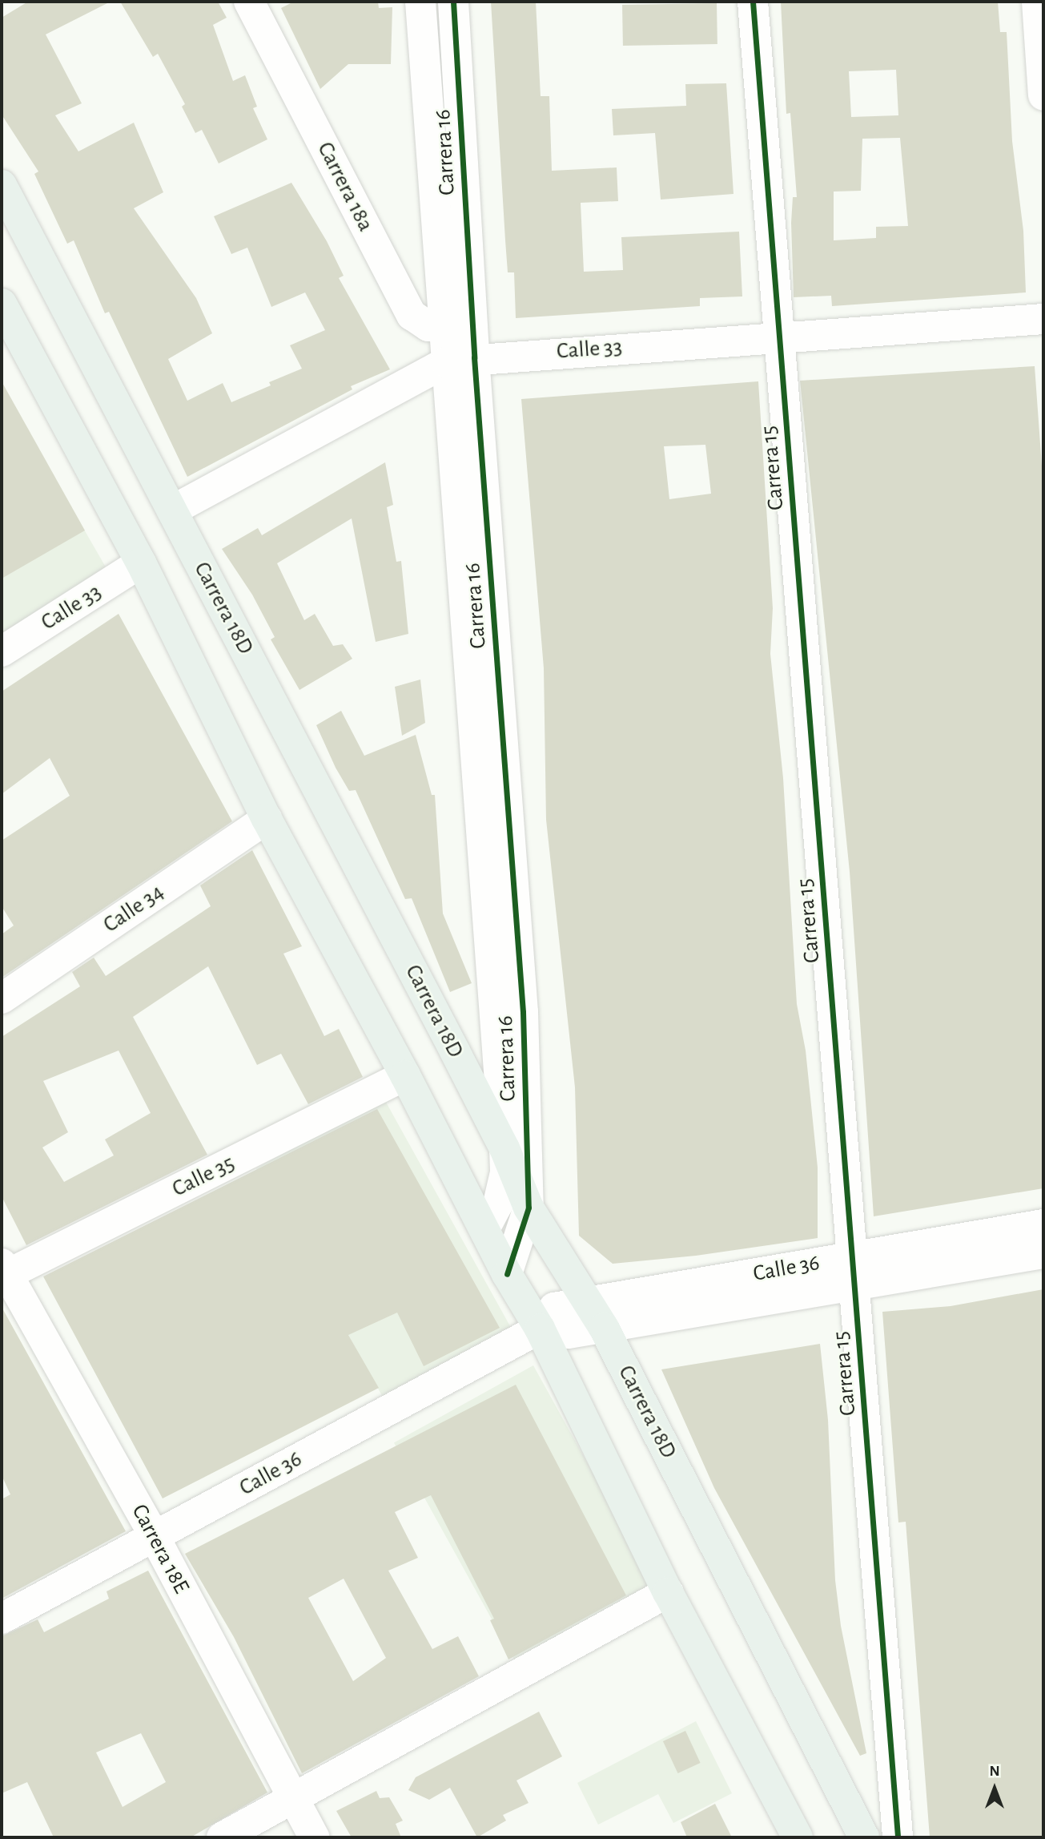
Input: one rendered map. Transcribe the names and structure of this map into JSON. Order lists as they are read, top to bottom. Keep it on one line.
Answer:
{"streets":{"main road":["Carrera 18D"],"street":["Carrera 16","Carrera 18a","Calle 33","Carrera 15","Calle 34","Calle 35","Calle 36","Carrera 18E"]},"crossings":[["Carrera 16","Carrera 18a"],["Carrera 16","Calle 33"],["Carrera 16","Carrera 18D"],["Calle 33","Carrera 15"],["Calle 33","Carrera 18D"],["Carrera 15","Calle 36"],["Carrera 18D","Calle 36"],["Calle 35","Carrera 18E"],["Calle 36","Carrera 18E"]],"north":"top"}
